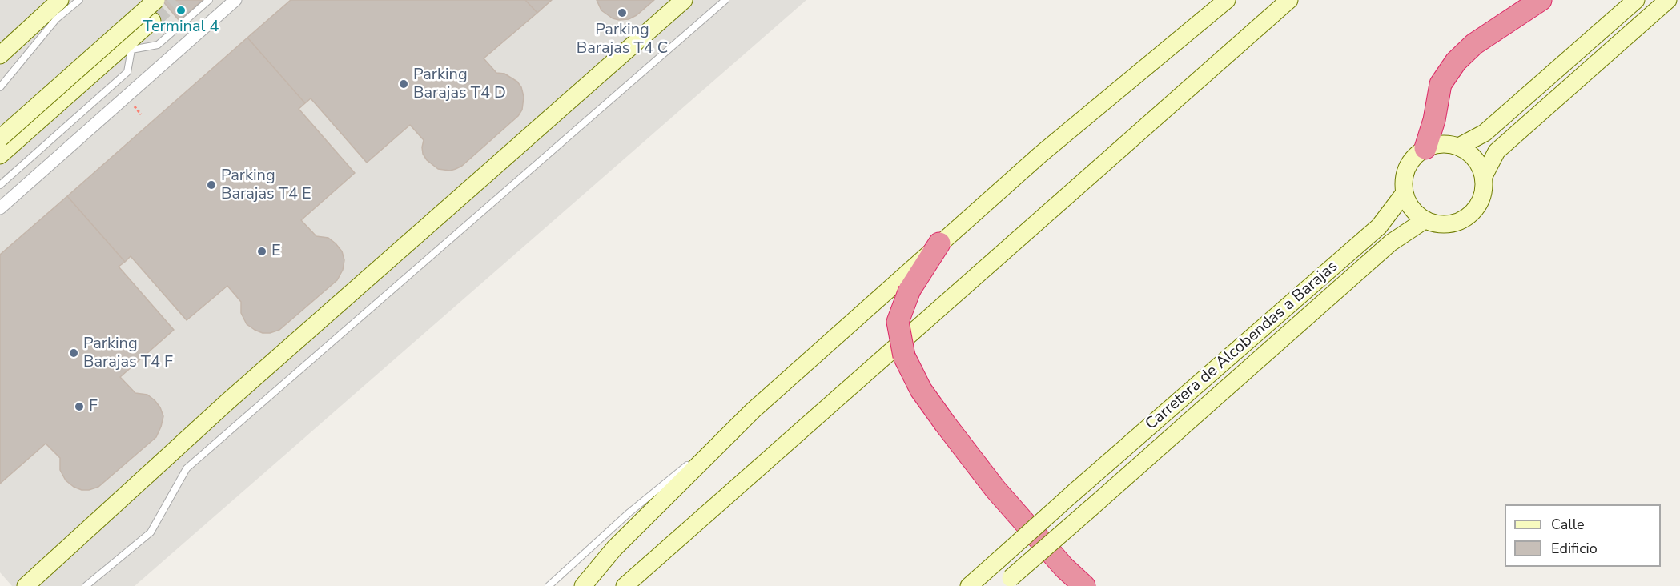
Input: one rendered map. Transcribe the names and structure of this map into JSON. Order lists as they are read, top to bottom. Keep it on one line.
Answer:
{"streets":{"street":["Carretera de Alcobendas a Barajas"]},"places":["Terminal 4","Parking Barajas T4 C","Parking Barajas T4 D","Parking Barajas T4 E","E","Parking Barajas T4 F","F"],"legend":["Calle","Edificio"]}
